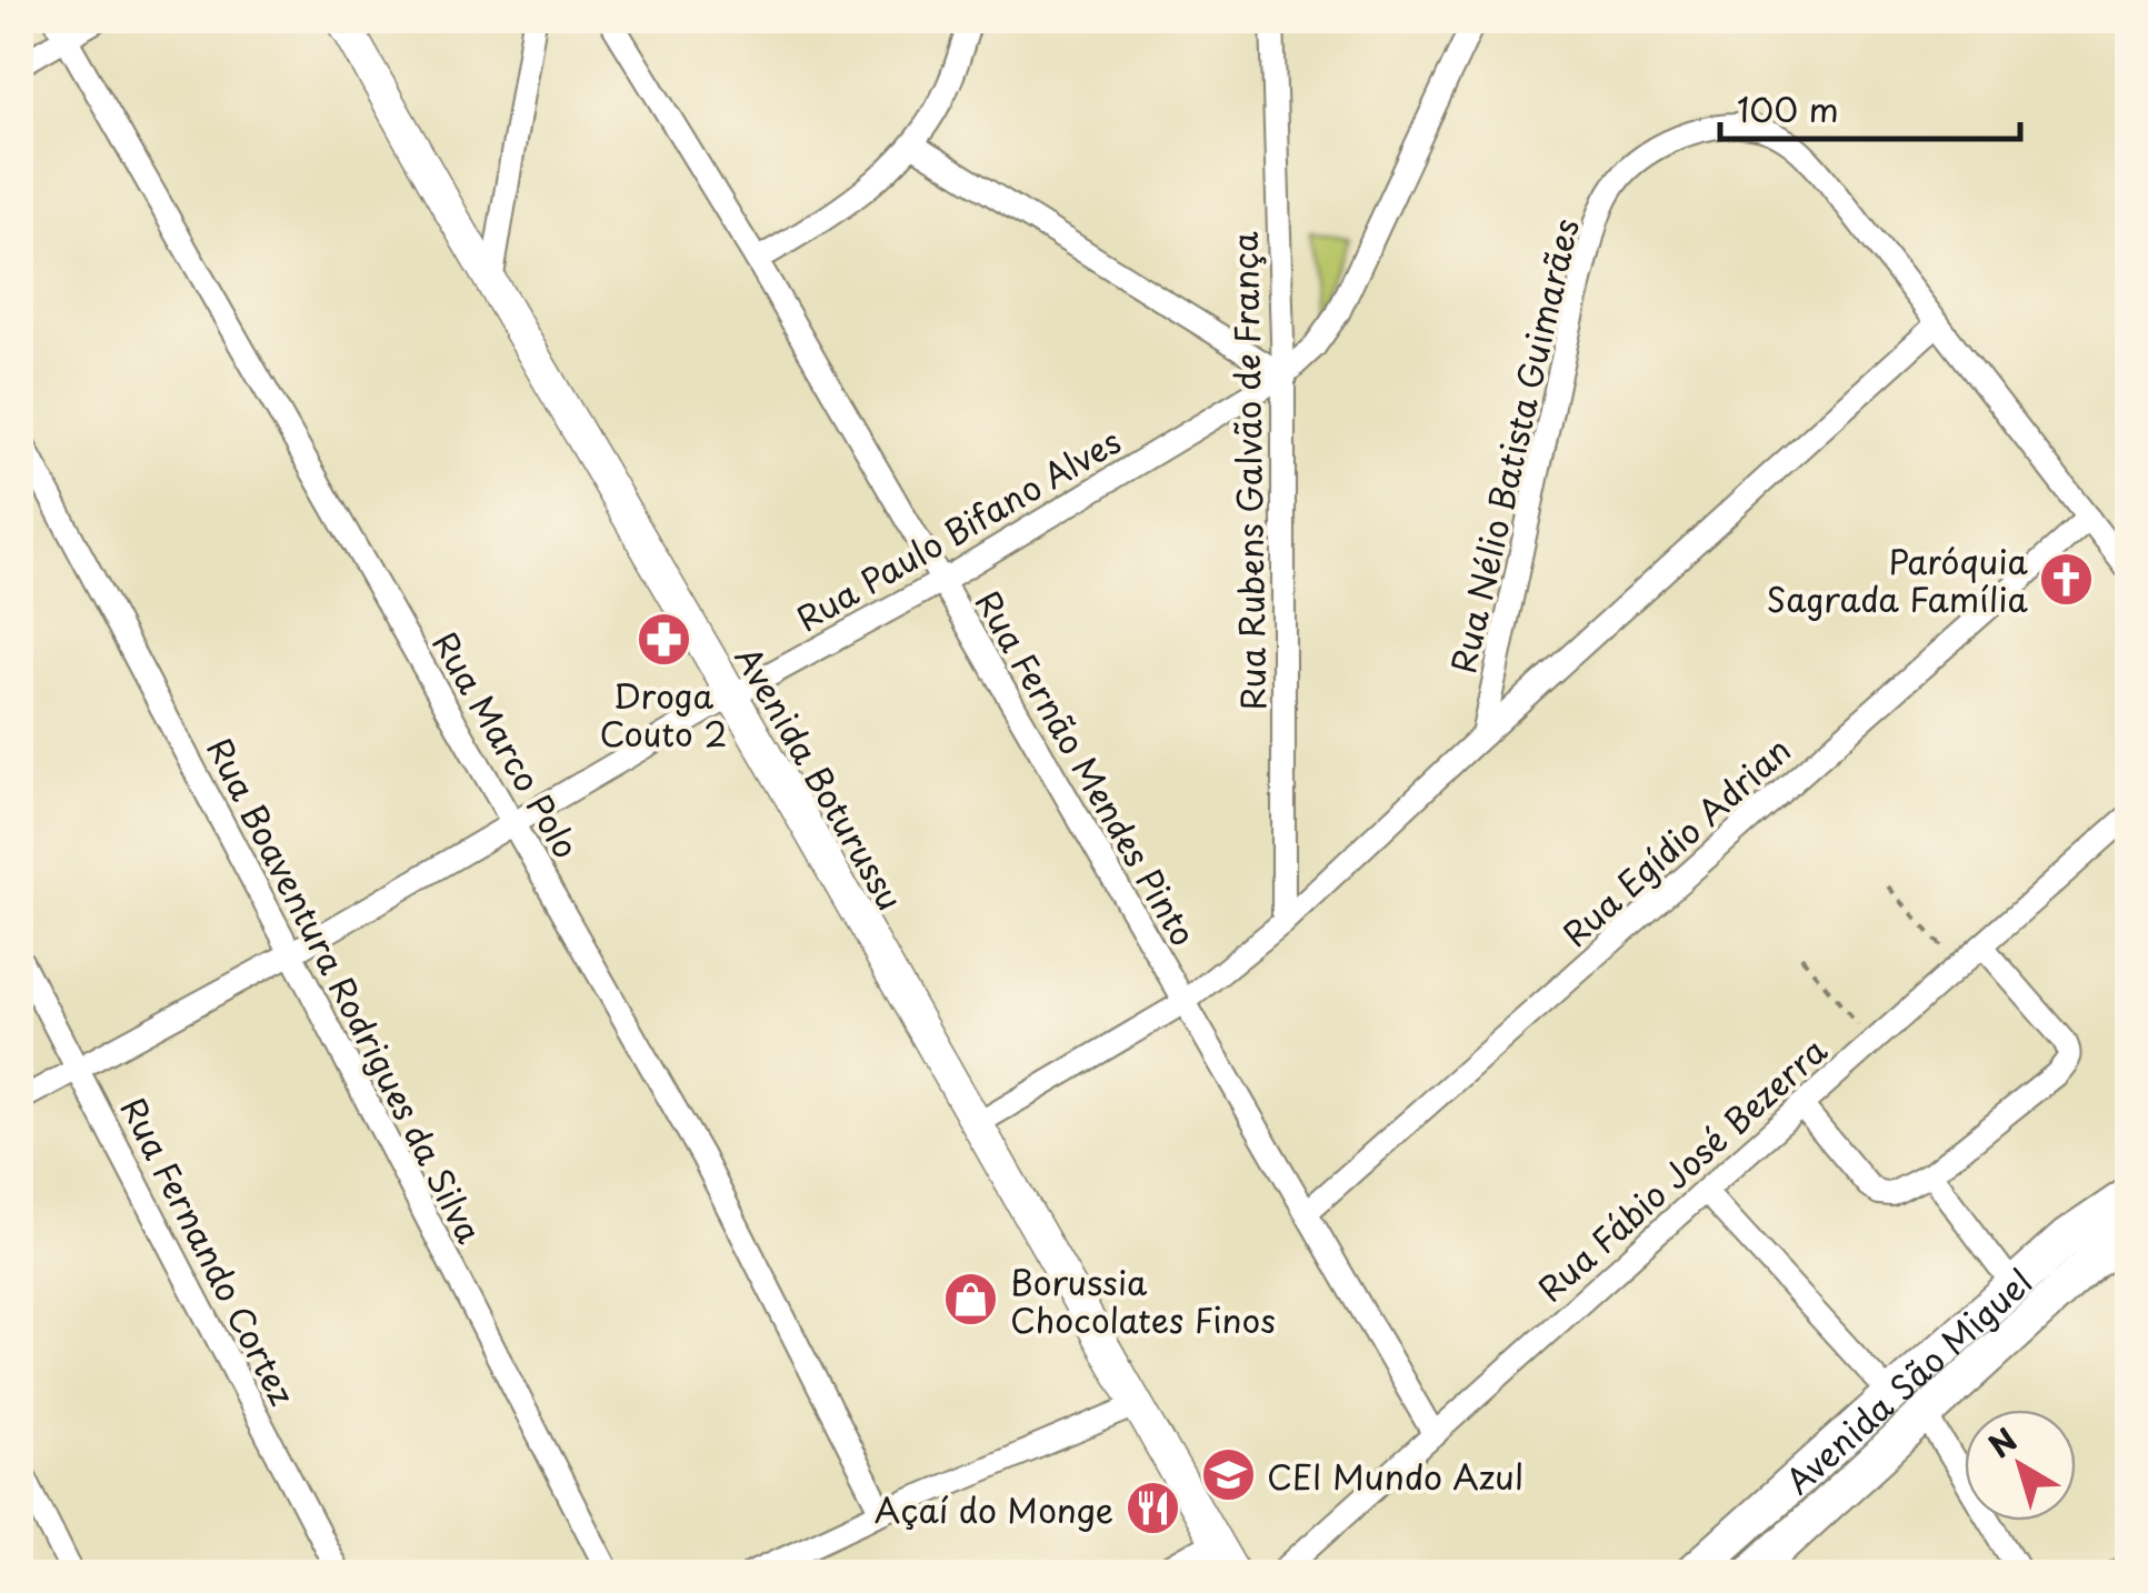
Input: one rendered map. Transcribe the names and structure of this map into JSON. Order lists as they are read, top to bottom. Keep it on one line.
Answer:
{"streets":{"main road":["Avenida Boturussu","Avenida São Miguel"],"street":["Rua Nélio Batista Guimarães","Rua Rubens Galvão de França","Rua Paulo Bifano Alves","Rua Marco Polo","Rua Fernão Mendes Pinto","Rua Egídio Adrian","Rua Boaventura Rodrigues da Silva","Rua Fábio José Bezerra","Rua Fernando Cortez"]},"crossings":[["Rua Nélio Batista Guimarães","Rua Egídio Adrian"],["Rua Rubens Galvão de França","Rua Paulo Bifano Alves"],["Rua Paulo Bifano Alves","Rua Marco Polo"],["Rua Paulo Bifano Alves","Rua Fernão Mendes Pinto"],["Rua Paulo Bifano Alves","Avenida Boturussu"],["Rua Paulo Bifano Alves","Rua Boaventura Rodrigues da Silva"],["Rua Paulo Bifano Alves","Rua Fernando Cortez"],["Rua Fernão Mendes Pinto","Rua Egídio Adrian"],["Rua Fernão Mendes Pinto","Rua Fábio José Bezerra"]],"places":{"church":["Paróquia Sagrada Família"],"pharmacy":["Droga Couto 2"],"shop":["Borussia Chocolates Finos"],"school or university":["CEI Mundo Azul"],"restaurant":["Açaí do Monge"]},"scale_bar":"100 m","north":"top left"}
